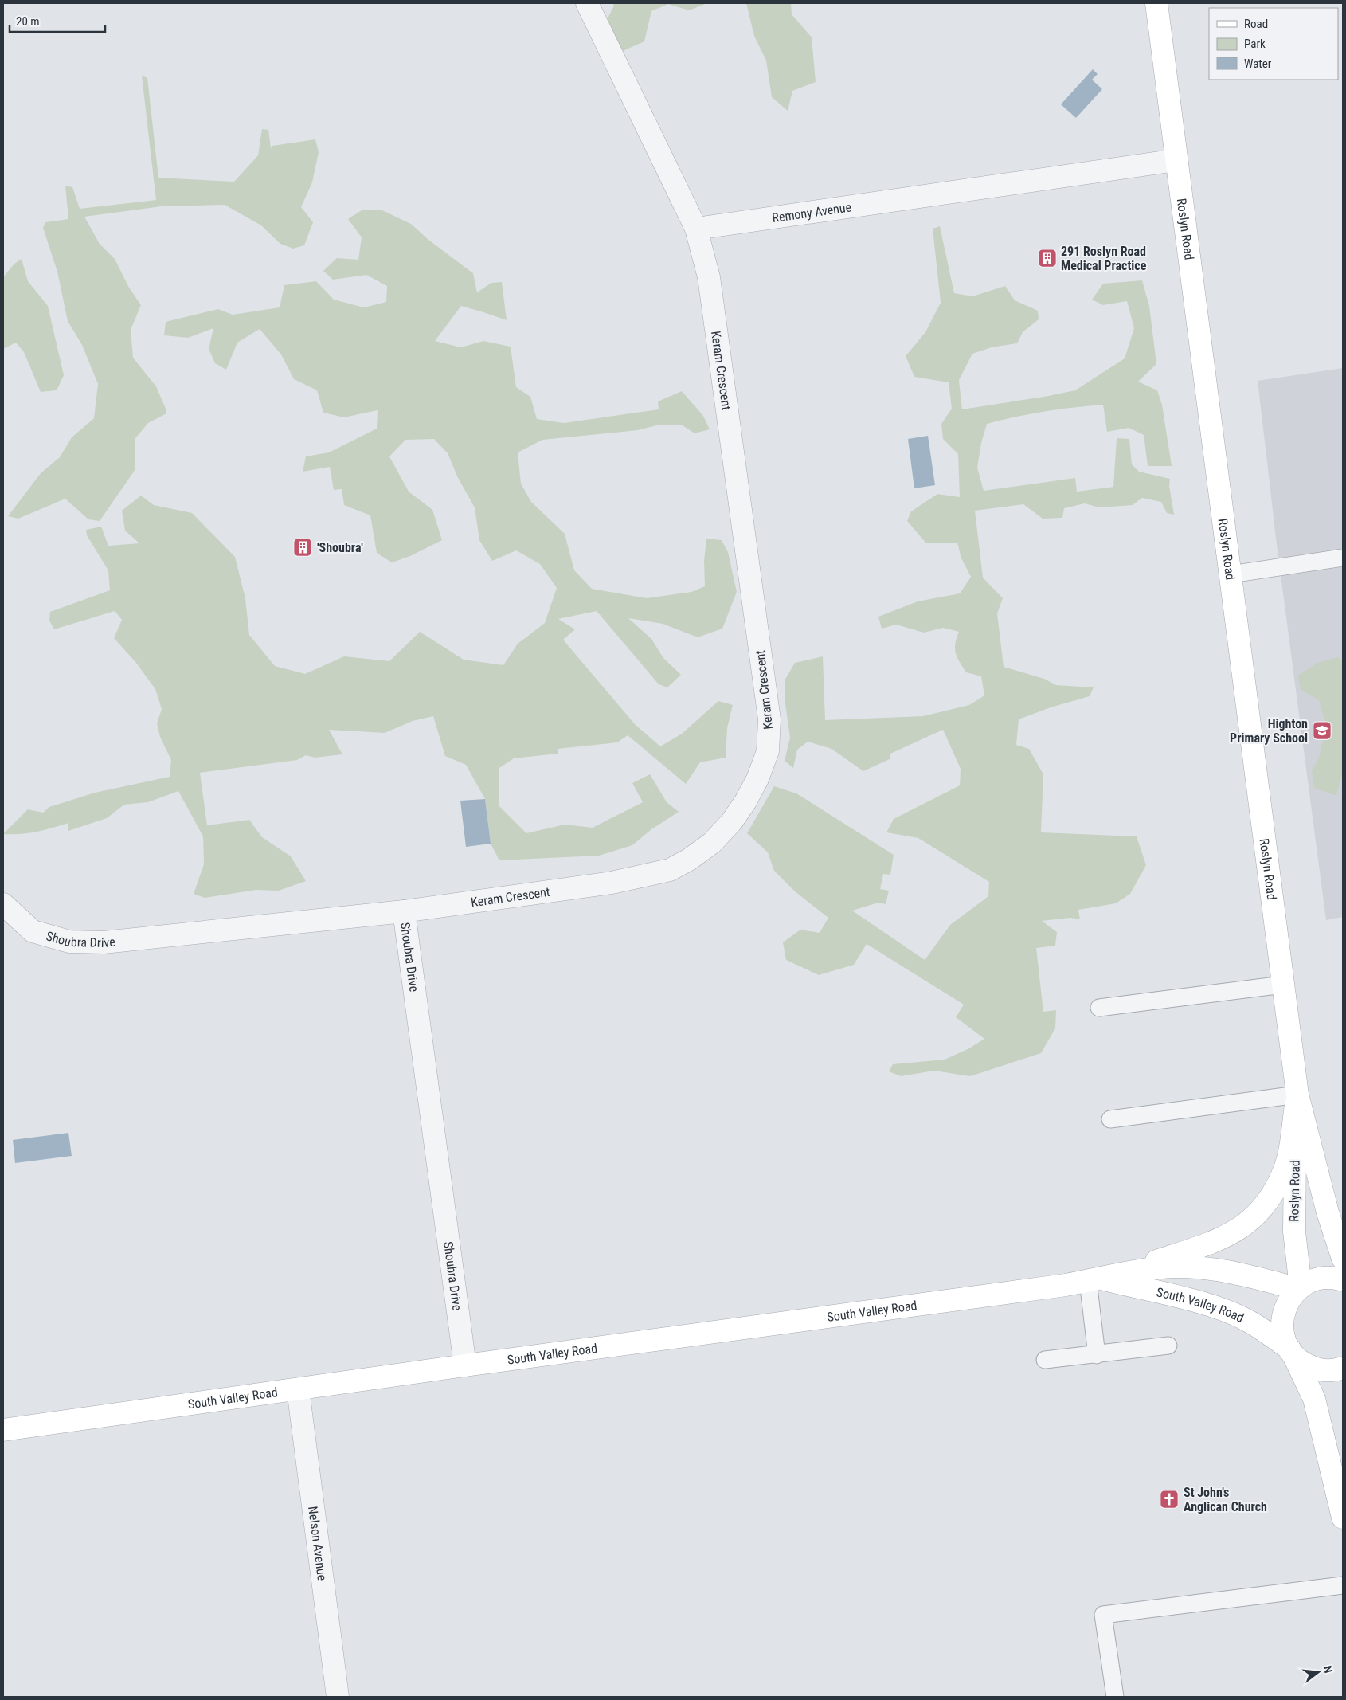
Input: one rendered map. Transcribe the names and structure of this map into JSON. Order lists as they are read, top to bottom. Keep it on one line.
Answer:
{"streets":{"street":["Remony Avenue","Roslyn Road","Keram Crescent","Shoubra Drive","South Valley Road","Nelson Avenue"]},"crossings":[["Remony Avenue","Roslyn Road"],["Remony Avenue","Keram Crescent"],["Roslyn Road","South Valley Road"],["Keram Crescent","Shoubra Drive"],["Shoubra Drive","South Valley Road"],["South Valley Road","Nelson Avenue"]],"places":{"building":["291 Roslyn Road Medical Practice","'Shoubra'"],"school or university":["Highton Primary School"],"church":["St John's Anglican Church"]},"legend":["Road","Park","Water"],"scale_bar":"20 m","north":"right"}
